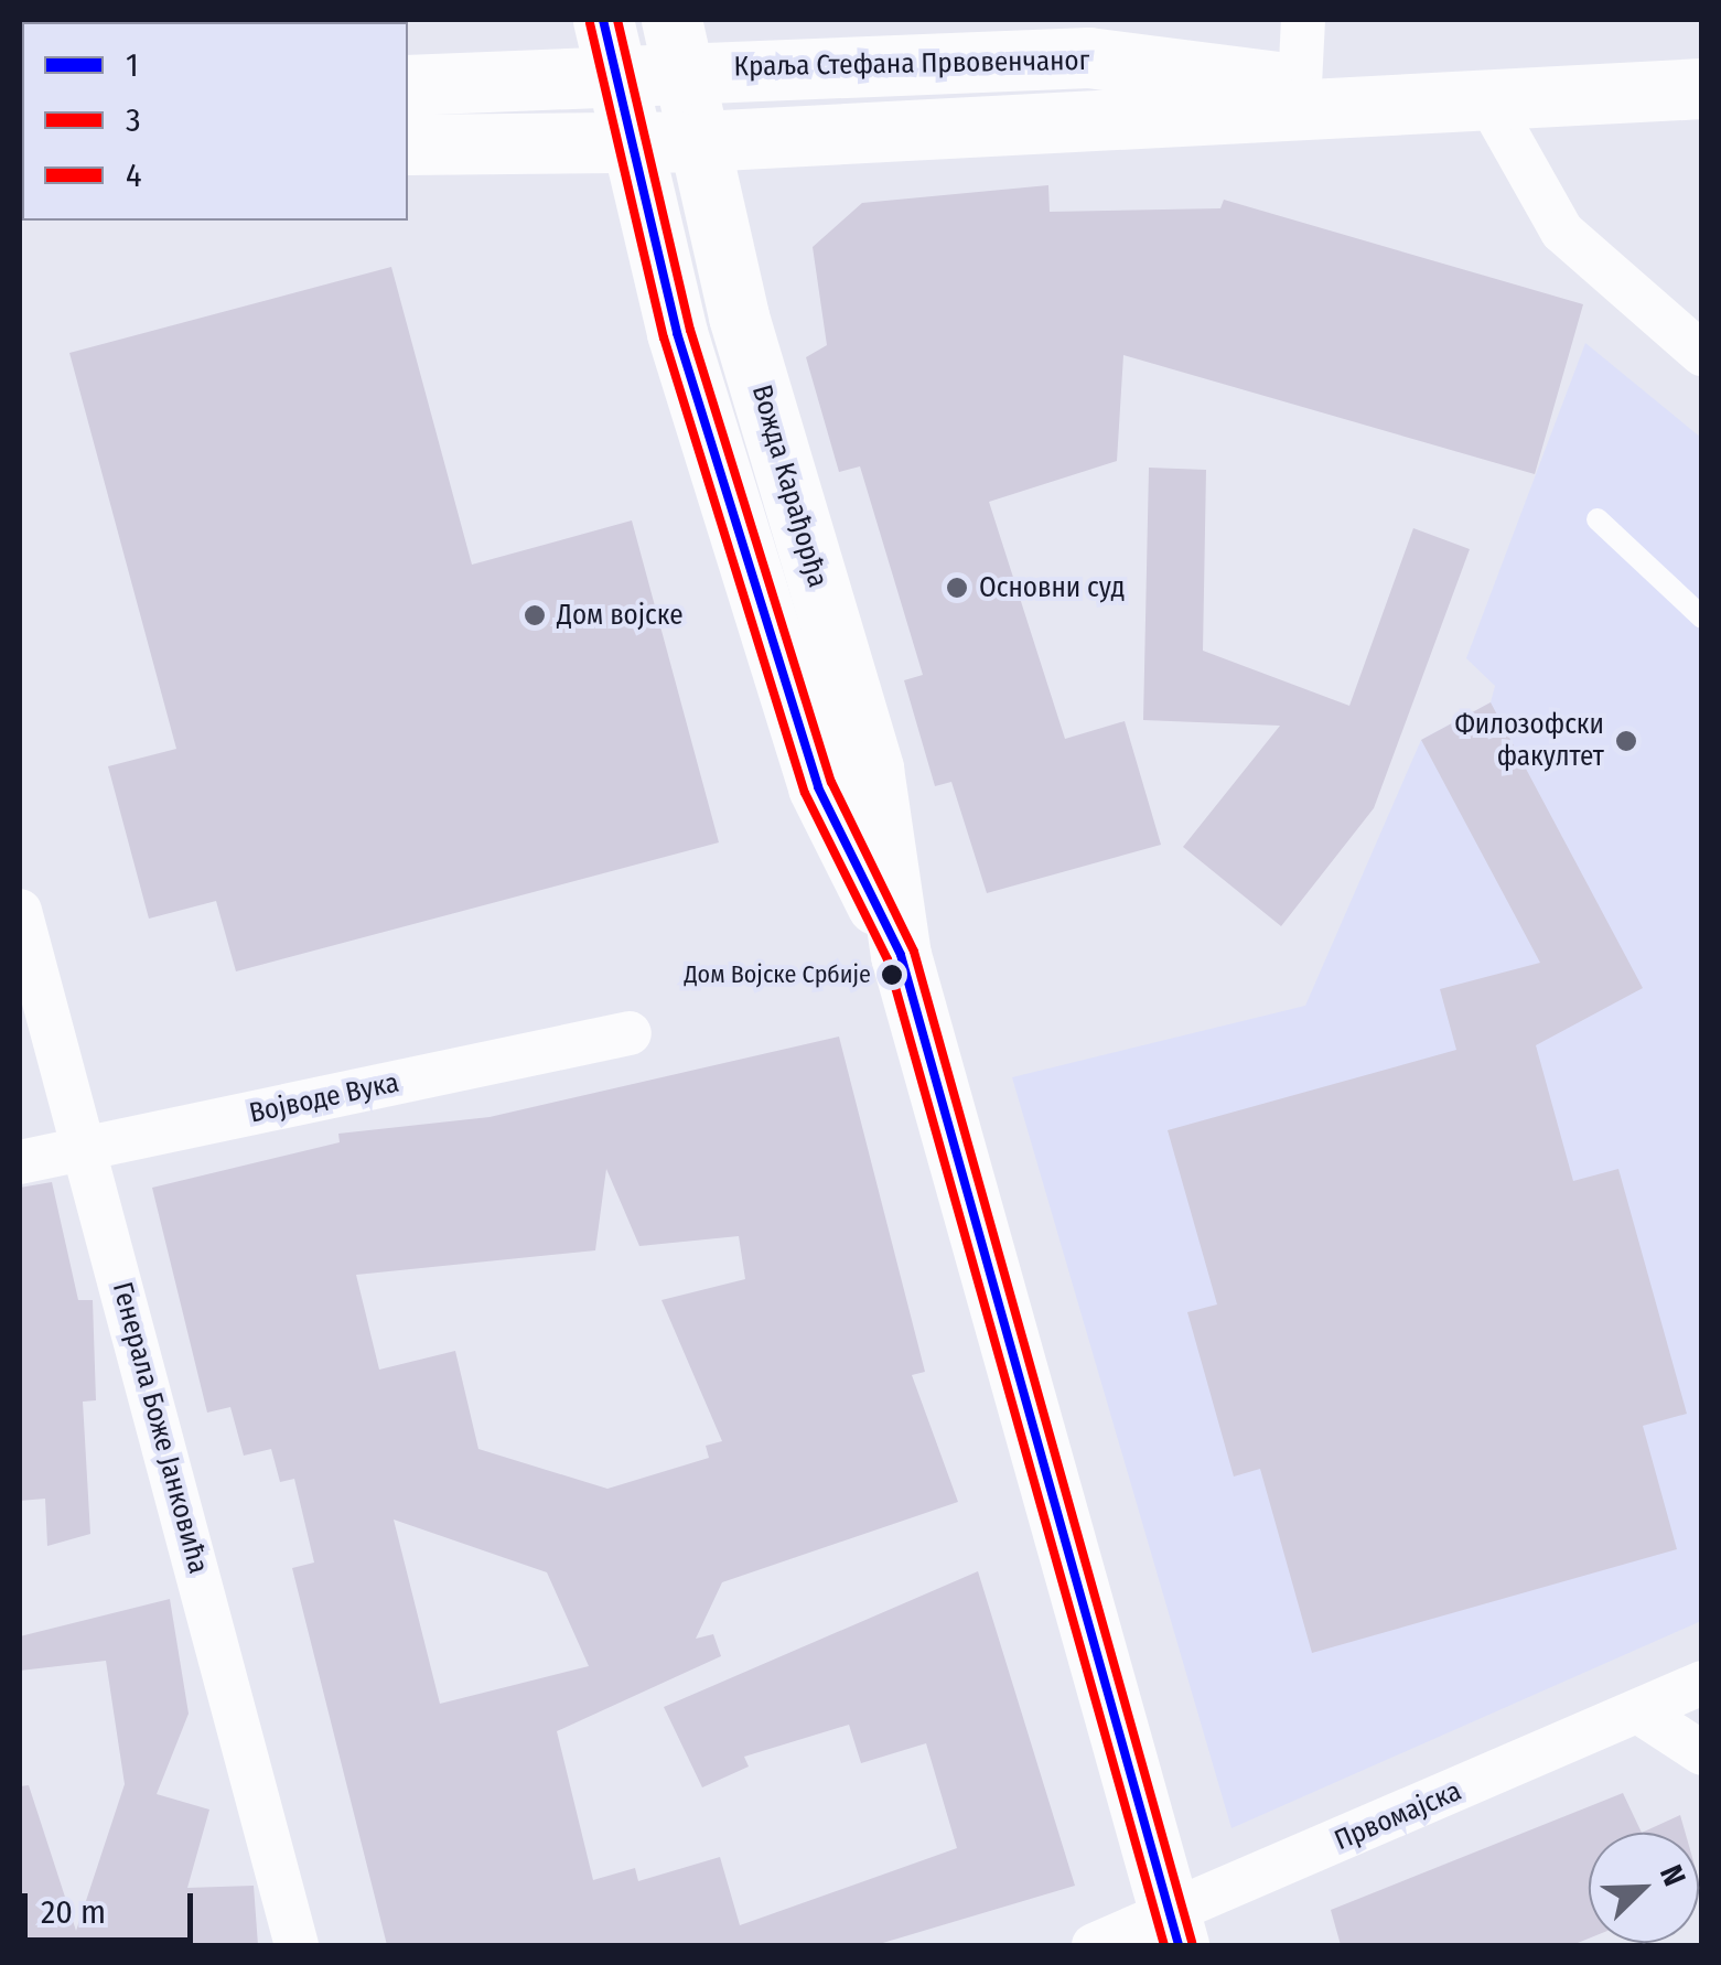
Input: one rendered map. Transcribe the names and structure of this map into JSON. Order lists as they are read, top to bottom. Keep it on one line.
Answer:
{"streets":{"main road":["Краља Стефана Првовенчаног","Вожда Карађорђа"],"street":["Војводе Вука","Генерала Боже Јанковића","Првомајска"]},"crossings":[["Краља Стефана Првовенчаног","Вожда Карађорђа"],["Вожда Карађорђа","Првомајска"],["Војводе Вука","Генерала Боже Јанковића"]],"places":["Основни суд","Дом војске","Филозофски факултет","Дом Војске Србије"],"lines":["transit line 1","transit line 4","transit line 3"],"legend":["1","3","4"],"scale_bar":"20 m","north":"top right"}
